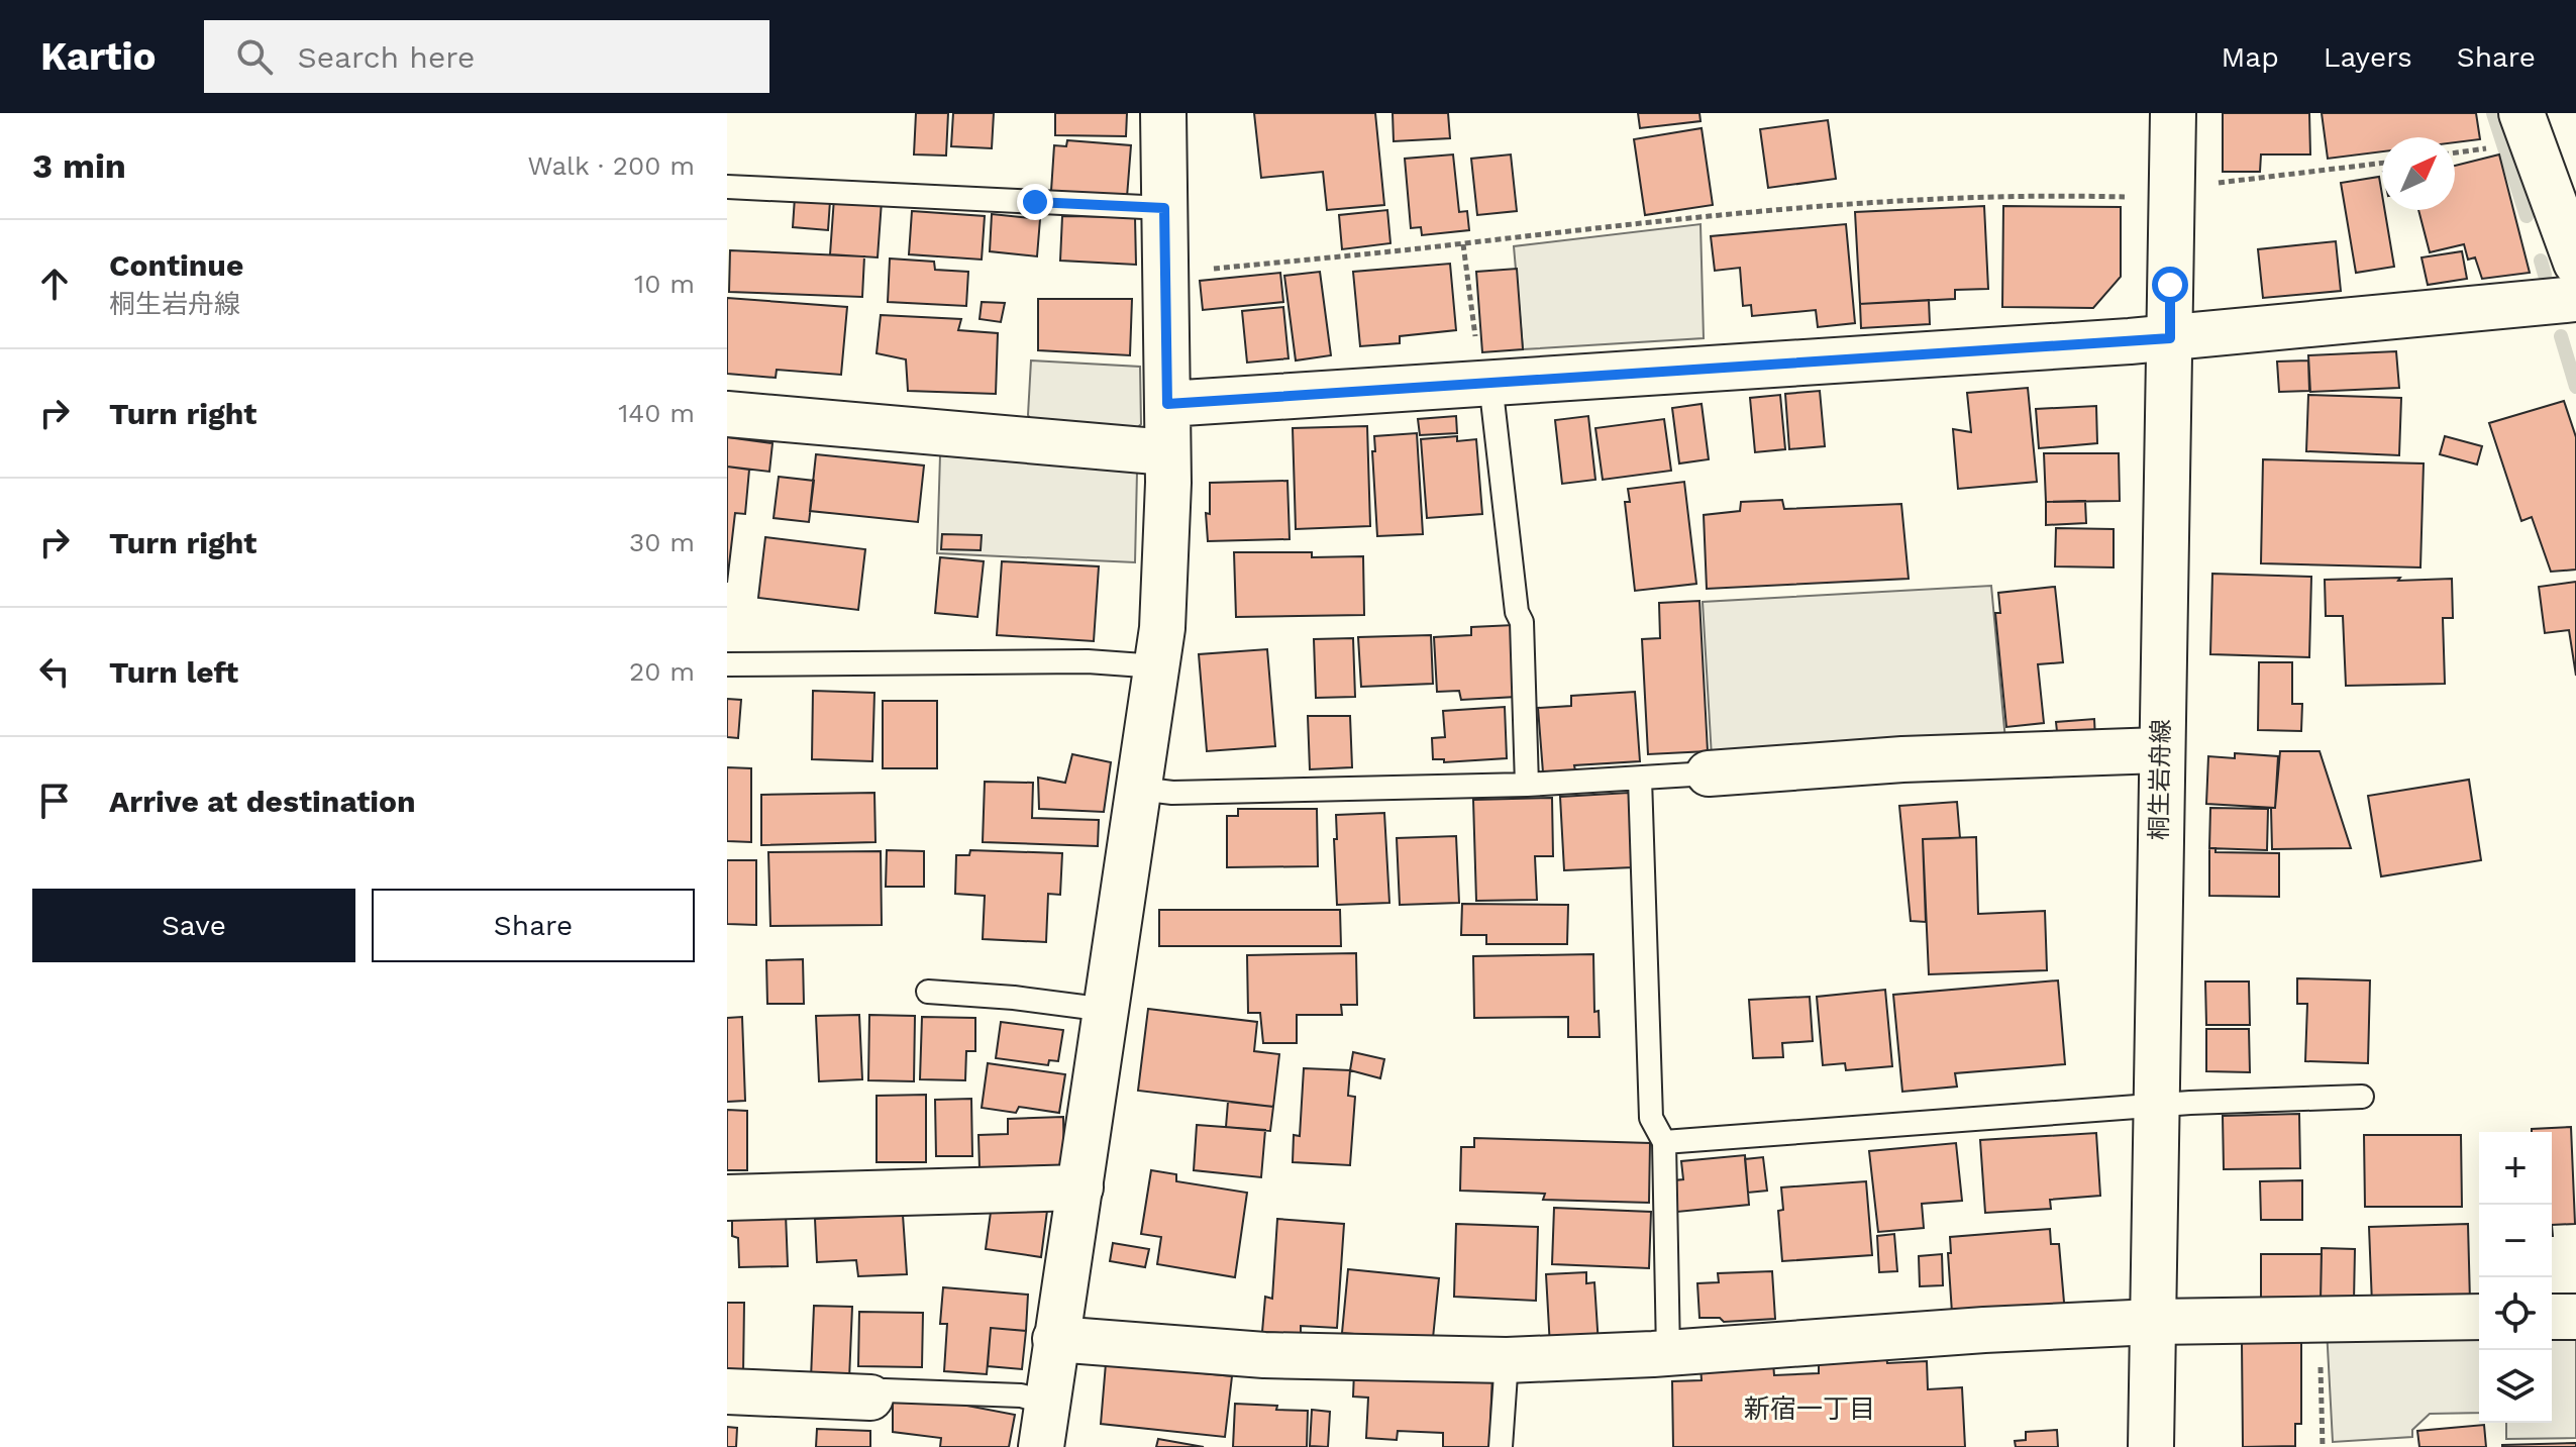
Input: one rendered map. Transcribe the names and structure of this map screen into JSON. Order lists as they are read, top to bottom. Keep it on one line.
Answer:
{"streets":{"street":["桐生岩舟線"]},"districts":["新宿一丁目"],"north":"top right","page":{"header":"Kartio","search":"Search here","nav":["Map","Layers","Share"],"heading":["3 min","Walk · 200 m"],"list":[["Continue","桐生岩舟線","10 m"],["Turn right","140 m"],["Turn right","30 m"],["Turn left","20 m"],"Arrive at destination"],"buttons":["Save","Share"],"map_buttons":["+","−"]}}
